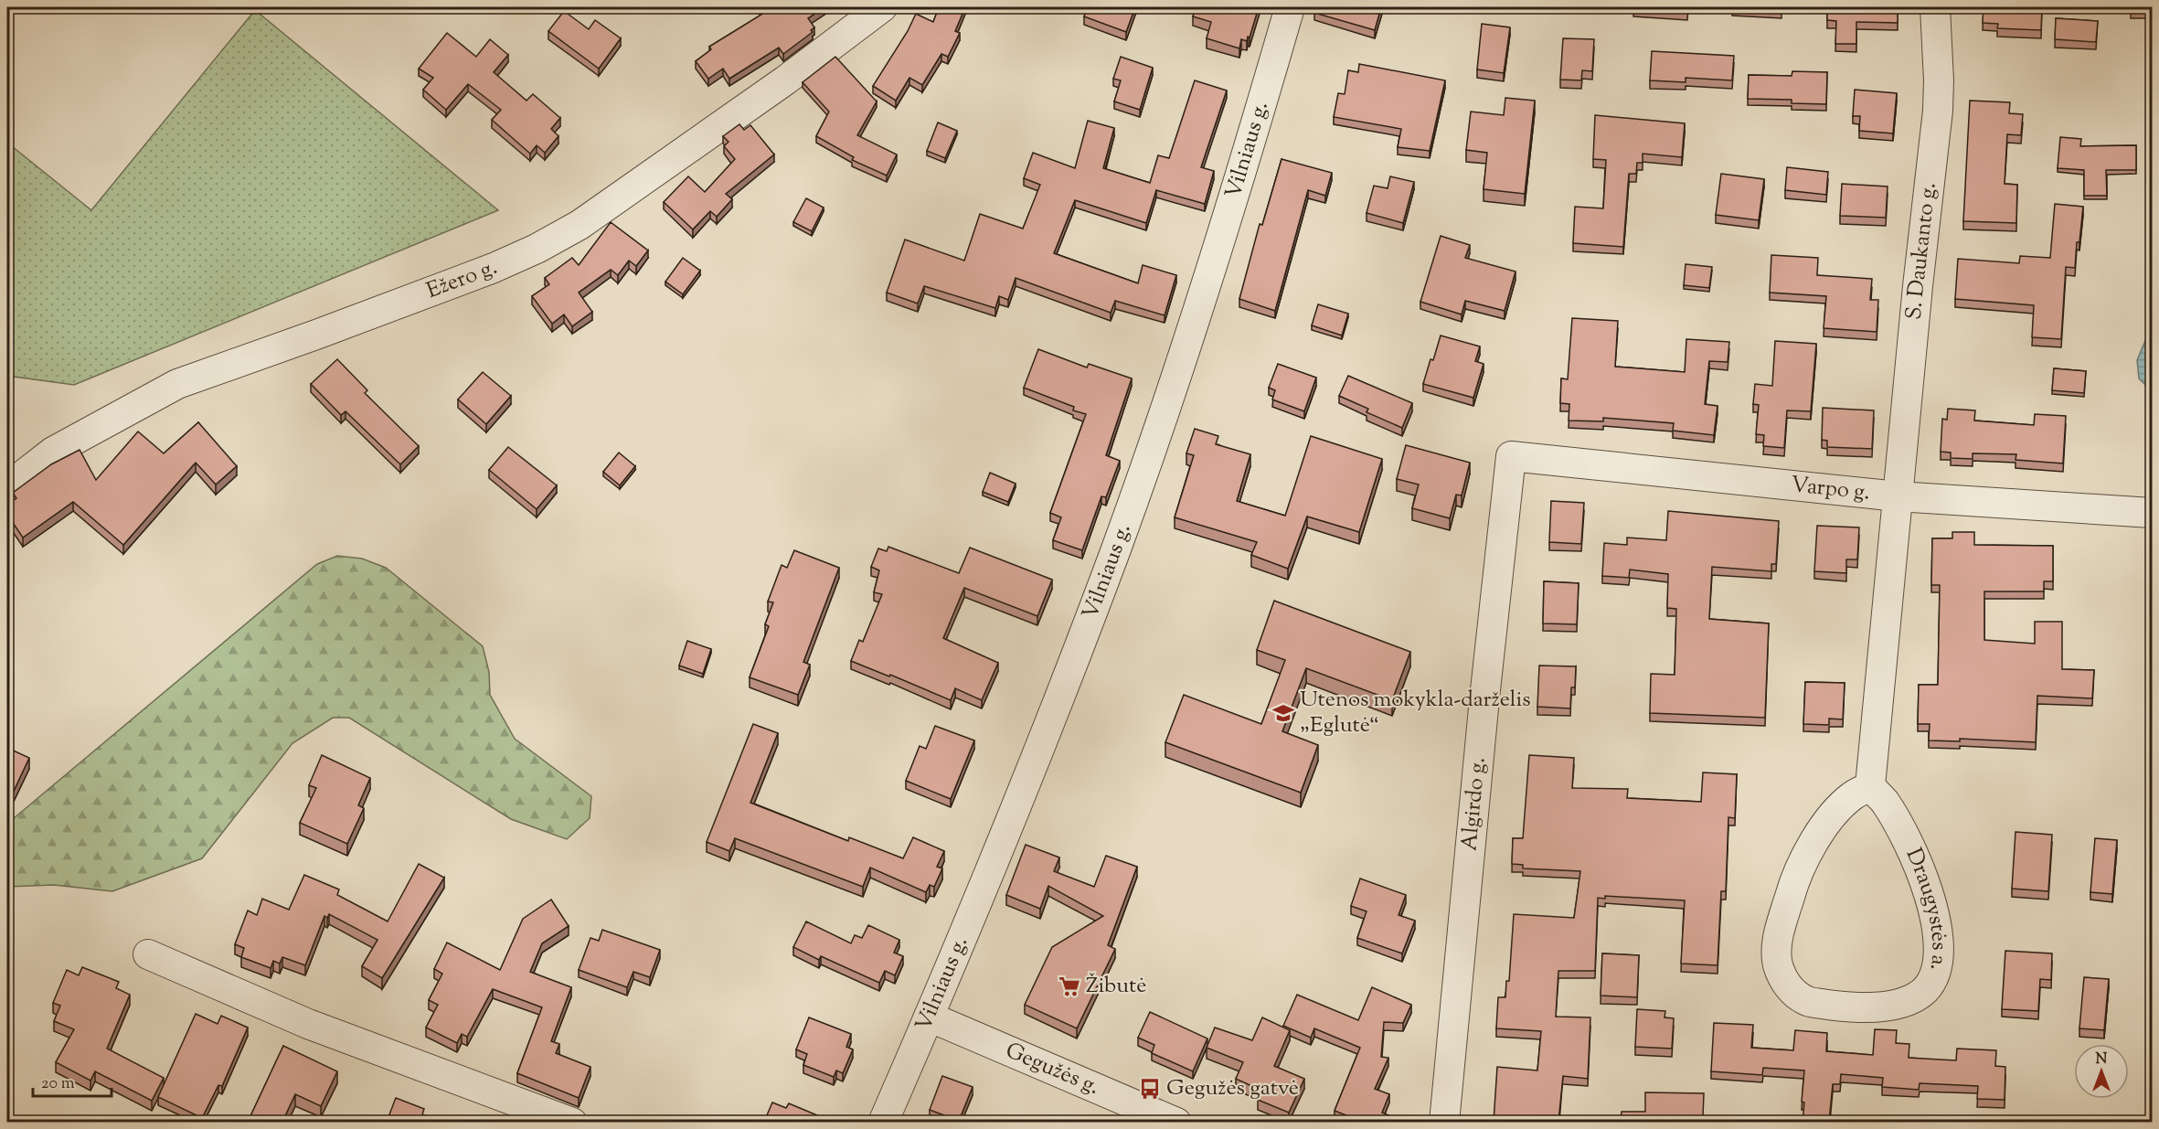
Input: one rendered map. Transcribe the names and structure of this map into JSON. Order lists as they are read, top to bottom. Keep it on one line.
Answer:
{"streets":{"street":["Vilniaus g.","S. Daukanto g.","Ežero g.","Varpo g.","Algirdo g.","Draugystės a.","Gegužės g."]},"crossings":[["Vilniaus g.","Gegužės g."],["S. Daukanto g.","Varpo g."],["Varpo g.","Algirdo g."]],"places":{"school or university":["Utenos mokykla-darželis „Eglutė“"],"supermarket":["Žibutė"],"bus stop":["Gegužės gatvė"]},"scale_bar":"20 m","north":"top"}
